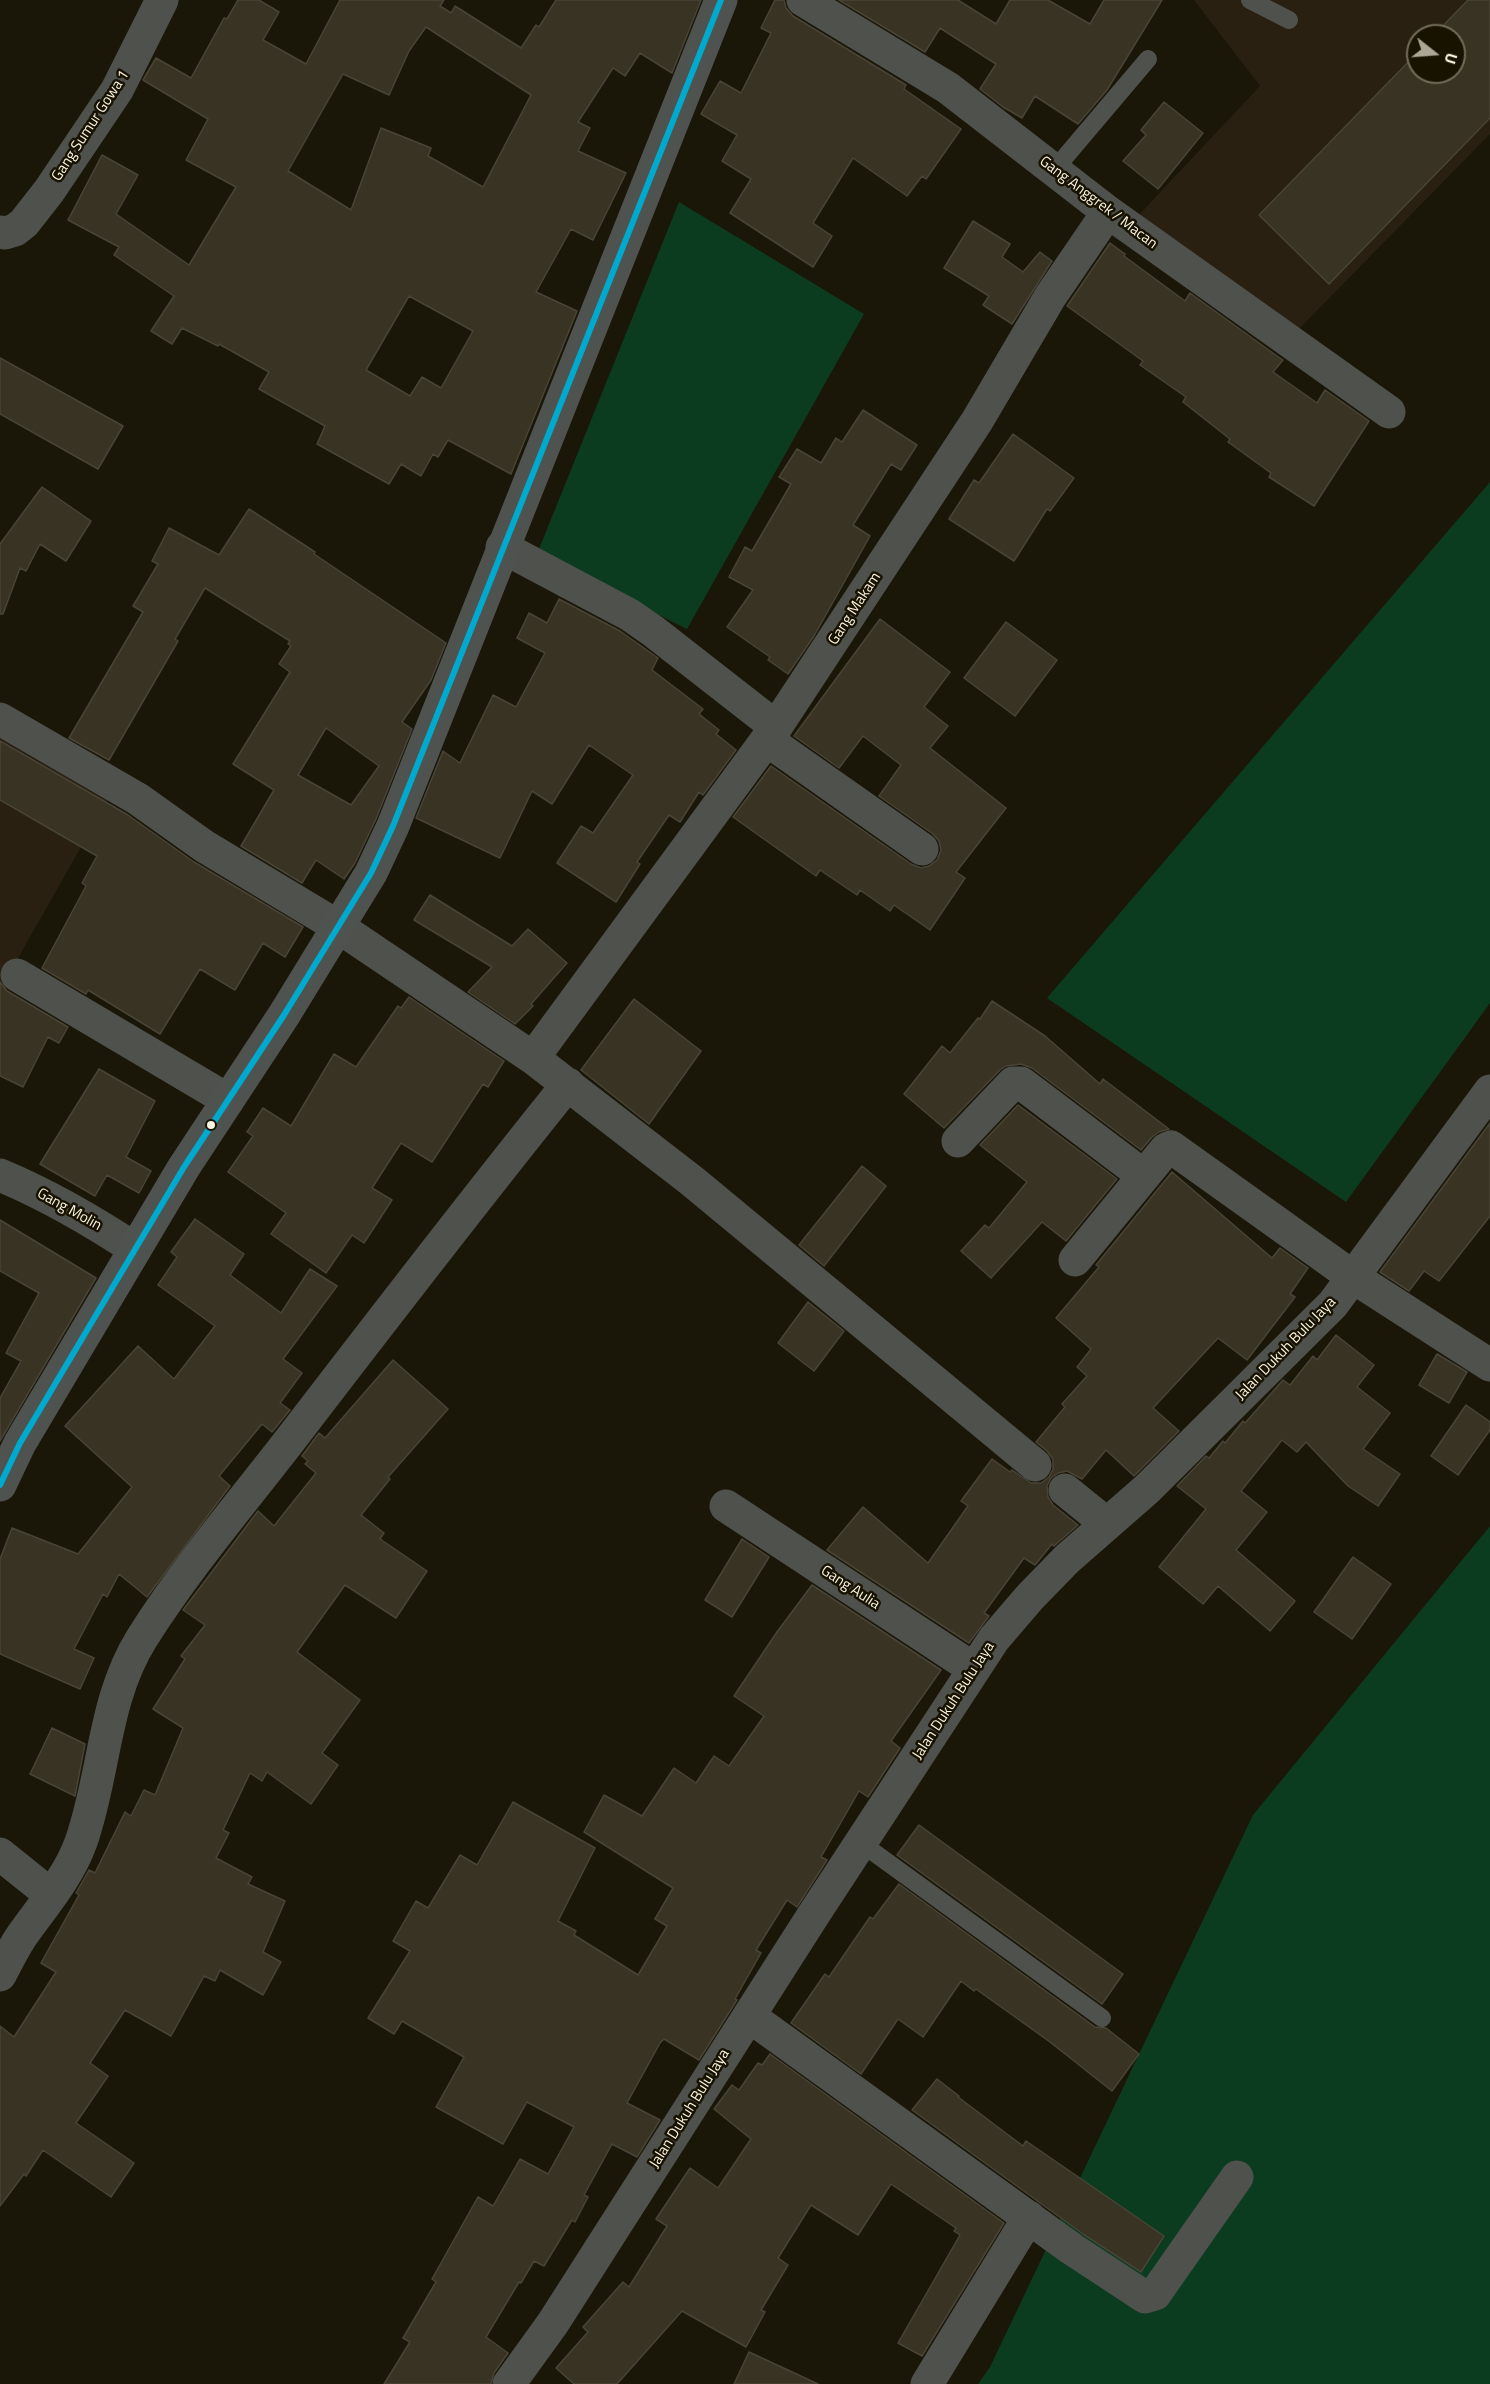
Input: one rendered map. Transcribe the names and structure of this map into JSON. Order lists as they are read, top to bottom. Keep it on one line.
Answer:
{"streets":{"street":["Gang Sumur Gowa 1","Gang Anggrek / Macan","Gang Makam","Gang Molin","Jalan Dukuh Bulu Jaya","Gang Aulia"]},"crossings":[["Gang Anggrek / Macan","Gang Makam"],["Jalan Dukuh Bulu Jaya","Gang Aulia"]],"north":"right"}
